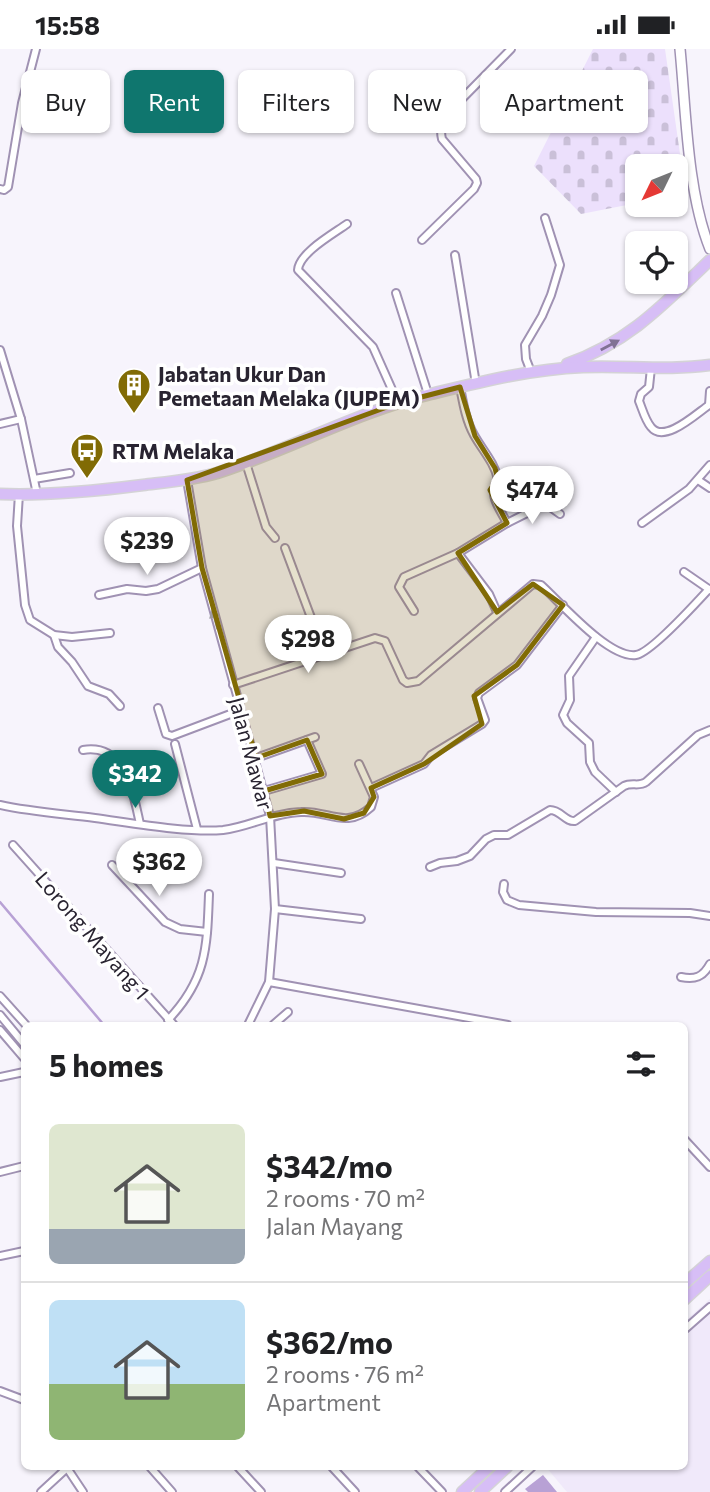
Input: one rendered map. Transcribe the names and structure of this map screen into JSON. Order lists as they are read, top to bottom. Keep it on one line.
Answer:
{"streets":{"street":["Jalan Mawar","Lorong Mayang 1"]},"places":{"building":["Jabatan Ukur Dan Pemetaan Melaka (JUPEM)"],"bus stop":["RTM Melaka"]},"north":"bottom left","page":{"status":"15:58","chip":["Buy","Rent","Filters","New","Apartment"],"price":["$474","$239","$298","$342","$362"],"heading":"5 homes","list":[{"name":"$342/mo","note":"2 rooms · 70 m² · Jalan Mayang"},{"name":"$362/mo","note":"2 rooms · 76 m² · Apartment"}]}}
